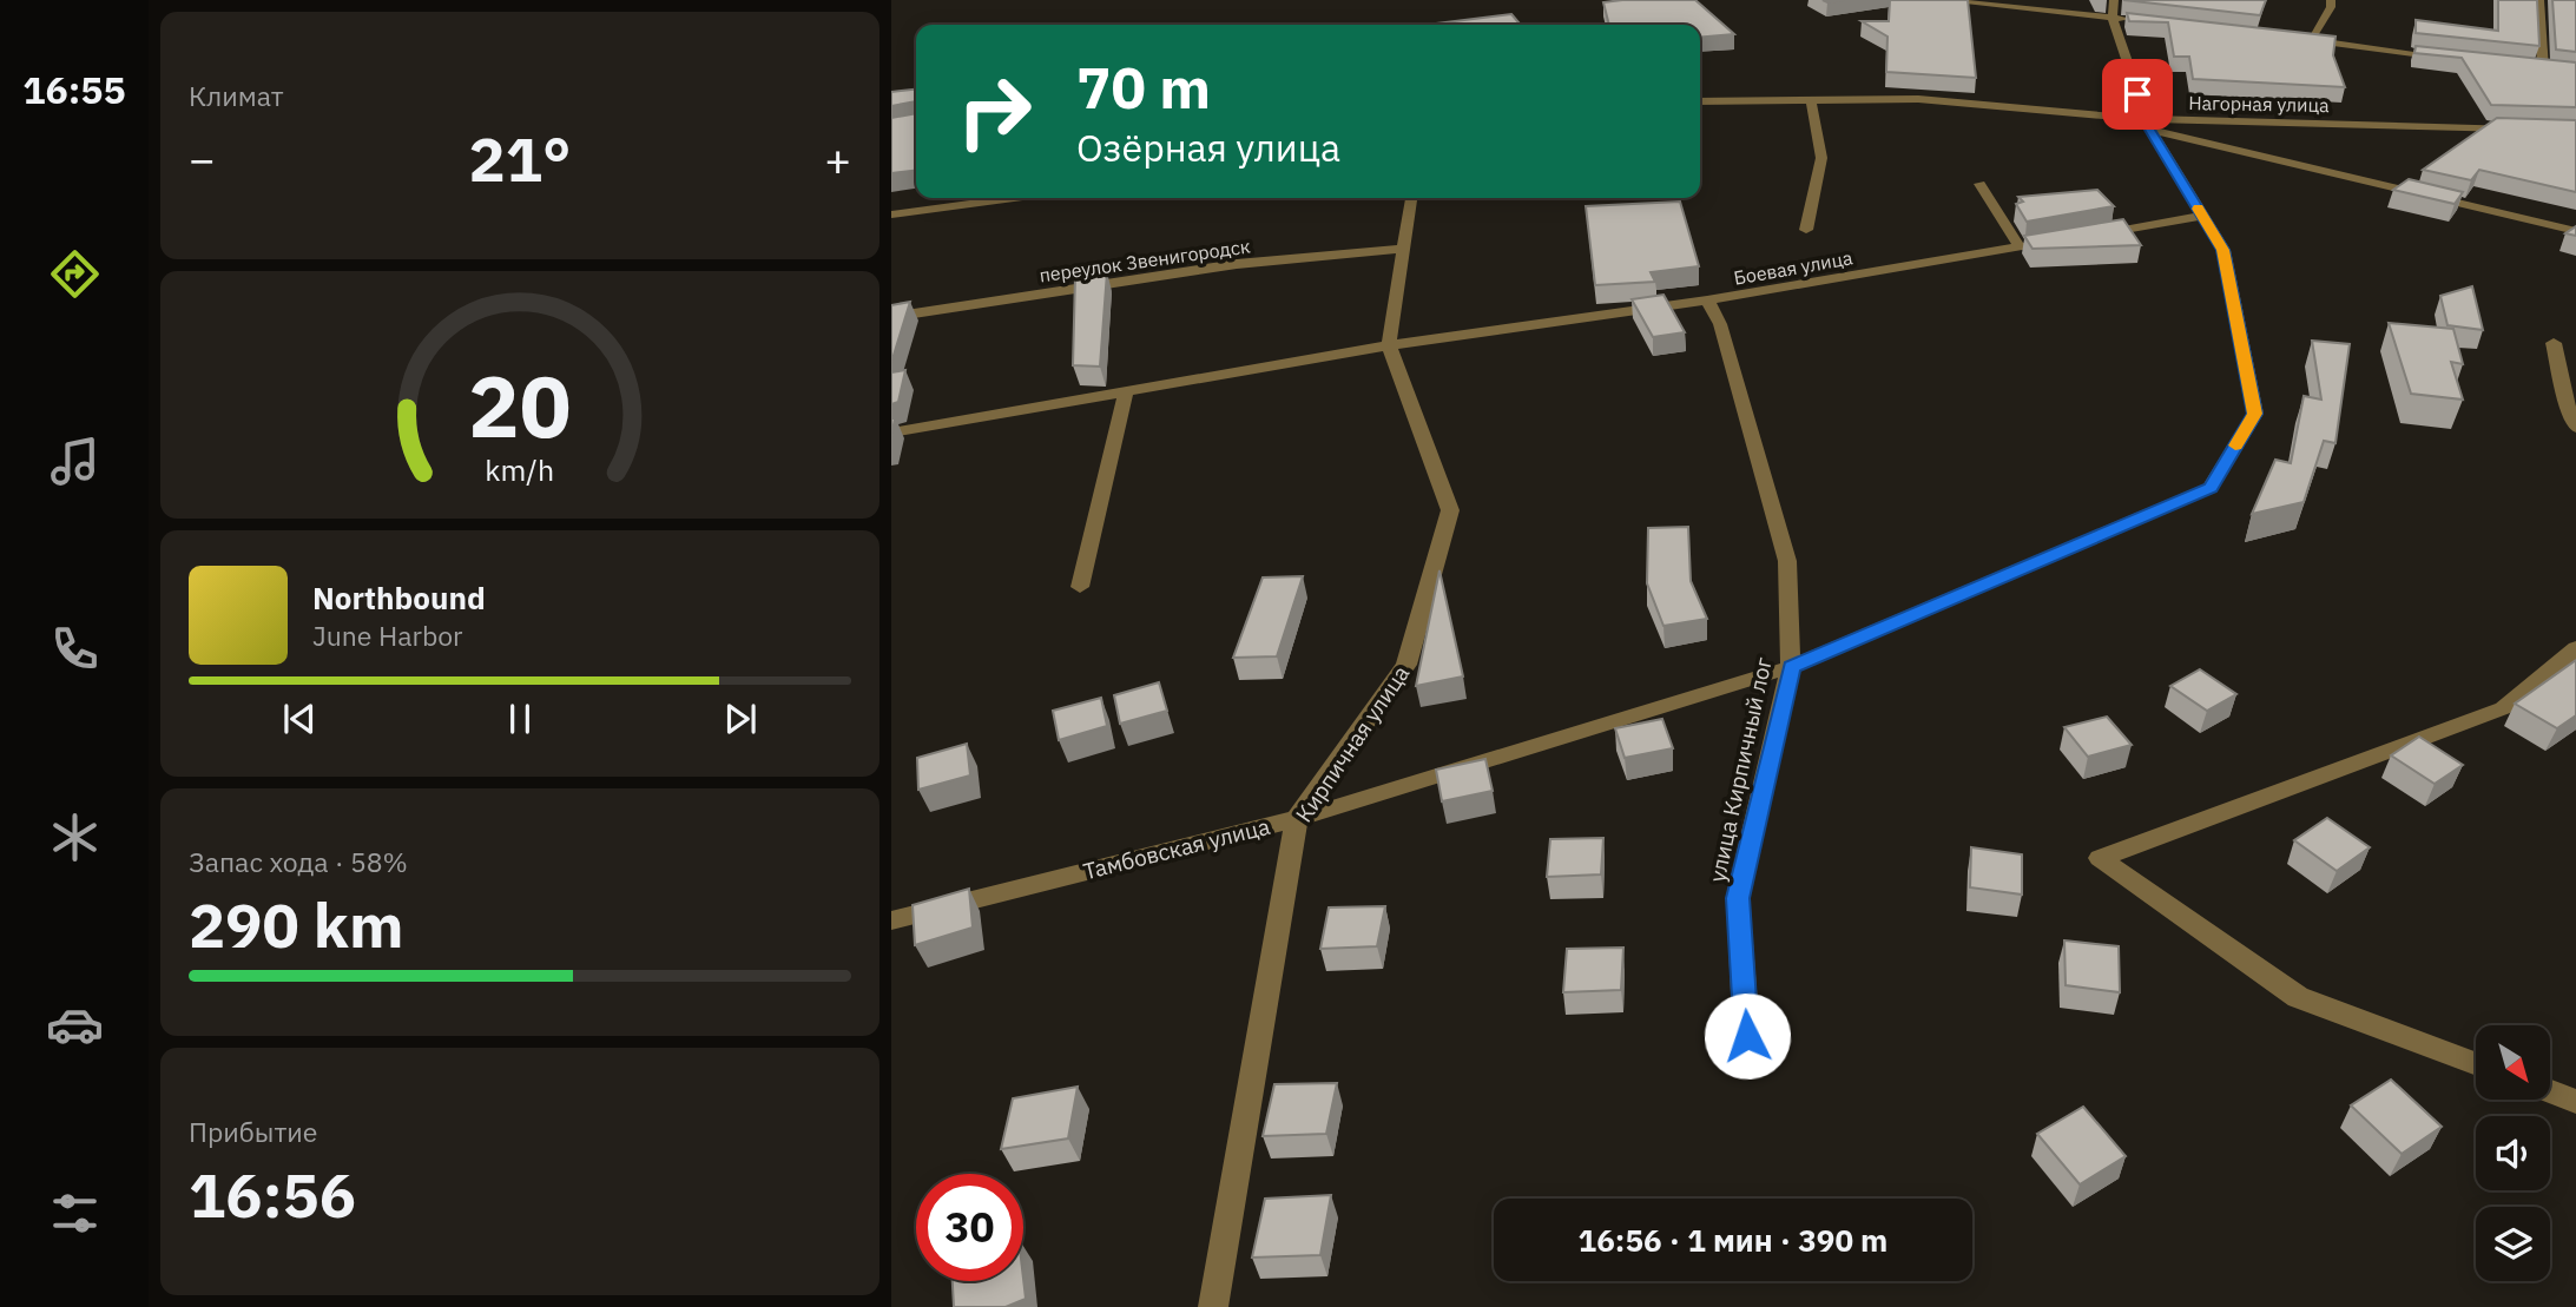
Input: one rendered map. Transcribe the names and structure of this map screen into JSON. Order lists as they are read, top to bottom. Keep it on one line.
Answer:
{"streets":{"street":["Нагорная улица","переулок Звенигородск","Боевая улица","Кирпичная улица","улица Кирпичный лог","Тамбовская улица"]},"crossings":[["Нагорная улица","Тамбовская улица"],["переулок Звенигородск","Кирпичная улица"],["Боевая улица","Кирпичная улица"],["Боевая улица","улица Кирпичный лог"],["Кирпичная улица","Тамбовская улица"],["улица Кирпичный лог","Тамбовская улица"]],"north":"bottom right","page":{"tabs":"16:55","tile":["Климат",["Запас хода · 58%","290 km"],["Прибытие","16:56"]],"turn":["70 m","Озёрная улица"],"heat":["−","21°","+"],"song":["Northbound","June Harbor"],"limit":"30","trip":"16:56 · 1 мин · 390 m","gauge":["20","km/h"]}}
